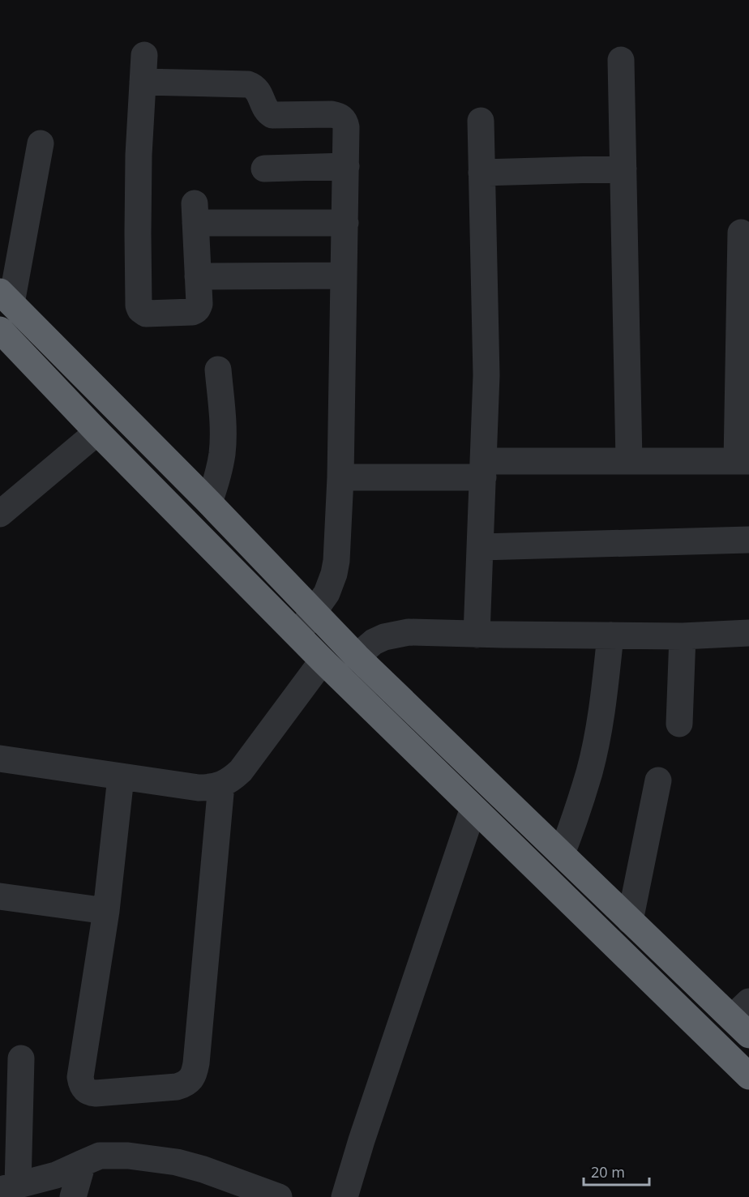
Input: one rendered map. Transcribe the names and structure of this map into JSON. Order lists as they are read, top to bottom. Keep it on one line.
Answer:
{"scale_bar":"20 m"}
